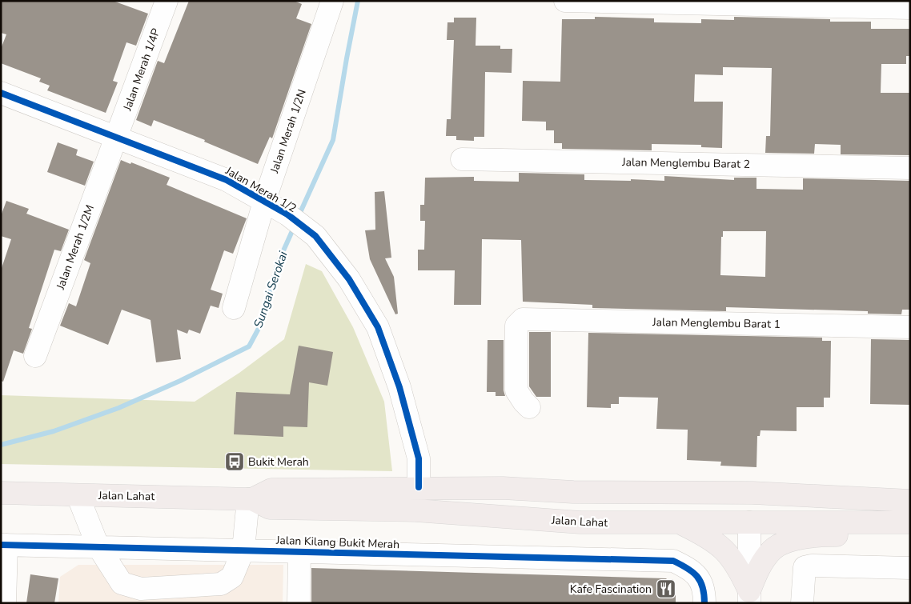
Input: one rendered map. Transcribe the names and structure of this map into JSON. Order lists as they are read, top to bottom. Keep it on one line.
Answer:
{"streets":{"main road":["Jalan Lahat"],"street":["Jalan Merah 1/4P","Jalan Merah 1/2N","Jalan Menglembu Barat 2","Jalan Merah 1/2","Jalan Merah 1/2M","Jalan Menglembu Barat 1","Jalan Kilang Bukit Merah"]},"crossings":[["Jalan Merah 1/4P","Jalan Merah 1/2"],["Jalan Merah 1/4P","Jalan Merah 1/2M"],["Jalan Merah 1/2N","Jalan Merah 1/2"],["Jalan Merah 1/2","Jalan Merah 1/2M"],["Jalan Merah 1/2","Jalan Lahat"]],"water":["Sungai Serokai"],"places":{"bus stop":["Bukit Merah"],"restaurant":["Kafe Fascination"]}}
